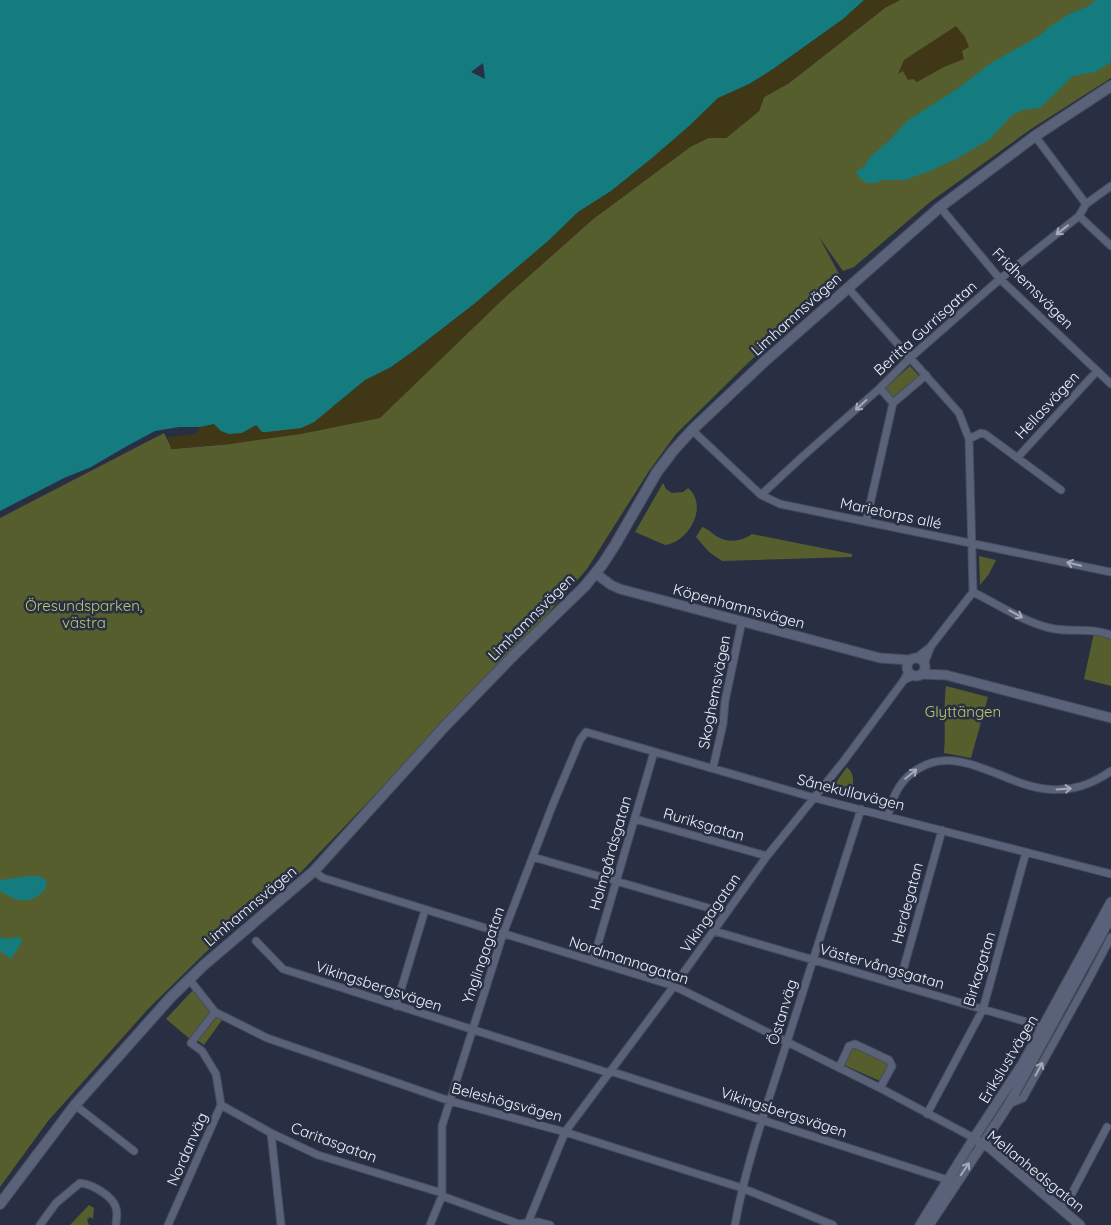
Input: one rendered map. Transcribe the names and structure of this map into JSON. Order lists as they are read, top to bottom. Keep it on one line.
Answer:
{"streets":{"main road":["Limhamnsvägen"],"street":["Fridhemsvägen","Beritta Gurrisgatan","Hellasvägen","Marietorps allé","Köpenhamnsvägen","Skoghemsvägen","Sånekullavägen","Ruriksgatan","Holmgårdsgatan","Herdegatan","Vikingagatan","Ynglingagatan","Nordmannagatan","Västervångsgatan","Birkagatan","Vikingsbergsvägen","Östanväg","Erikslustvägen","Beleshögsvägen","Caritasgatan","Nordanväg","Mellanhedsgatan"]},"crossings":[["Fridhemsvägen","Limhamnsvägen"],["Fridhemsvägen","Beritta Gurrisgatan"],["Fridhemsvägen","Hellasvägen"],["Limhamnsvägen","Marietorps allé"],["Limhamnsvägen","Köpenhamnsvägen"],["Limhamnsvägen","Nordmannagatan"],["Limhamnsvägen","Beleshögsvägen"],["Beritta Gurrisgatan","Marietorps allé"],["Köpenhamnsvägen","Skoghemsvägen"],["Köpenhamnsvägen","Vikingagatan"],["Skoghemsvägen","Sånekullavägen"],["Sånekullavägen","Holmgårdsgatan"],["Sånekullavägen","Herdegatan"],["Sånekullavägen","Vikingagatan"],["Sånekullavägen","Ynglingagatan"],["Sånekullavägen","Birkagatan"],["Sånekullavägen","Östanväg"],["Ruriksgatan","Holmgårdsgatan"],["Ruriksgatan","Vikingagatan"],["Holmgårdsgatan","Nordmannagatan"],["Herdegatan","Västervångsgatan"],["Vikingagatan","Nordmannagatan"],["Vikingagatan","Västervångsgatan"],["Vikingagatan","Vikingsbergsvägen"],["Vikingagatan","Beleshögsvägen"],["Vikingagatan","Caritasgatan"],["Ynglingagatan","Nordmannagatan"],["Ynglingagatan","Vikingsbergsvägen"],["Ynglingagatan","Beleshögsvägen"],["Ynglingagatan","Caritasgatan"],["Nordmannagatan","Birkagatan"],["Nordmannagatan","Östanväg"],["Nordmannagatan","Erikslustvägen"],["Nordmannagatan","Mellanhedsgatan"],["Västervångsgatan","Birkagatan"],["Västervångsgatan","Östanväg"],["Västervångsgatan","Erikslustvägen"],["Vikingsbergsvägen","Östanväg"],["Vikingsbergsvägen","Erikslustvägen"],["Östanväg","Beleshögsvägen"],["Erikslustvägen","Mellanhedsgatan"],["Beleshögsvägen","Nordanväg"],["Caritasgatan","Nordanväg"]],"one_way":["Beritta Gurrisgatan"],"parks":["Öresundsparken, västra","Glyttängen"]}
